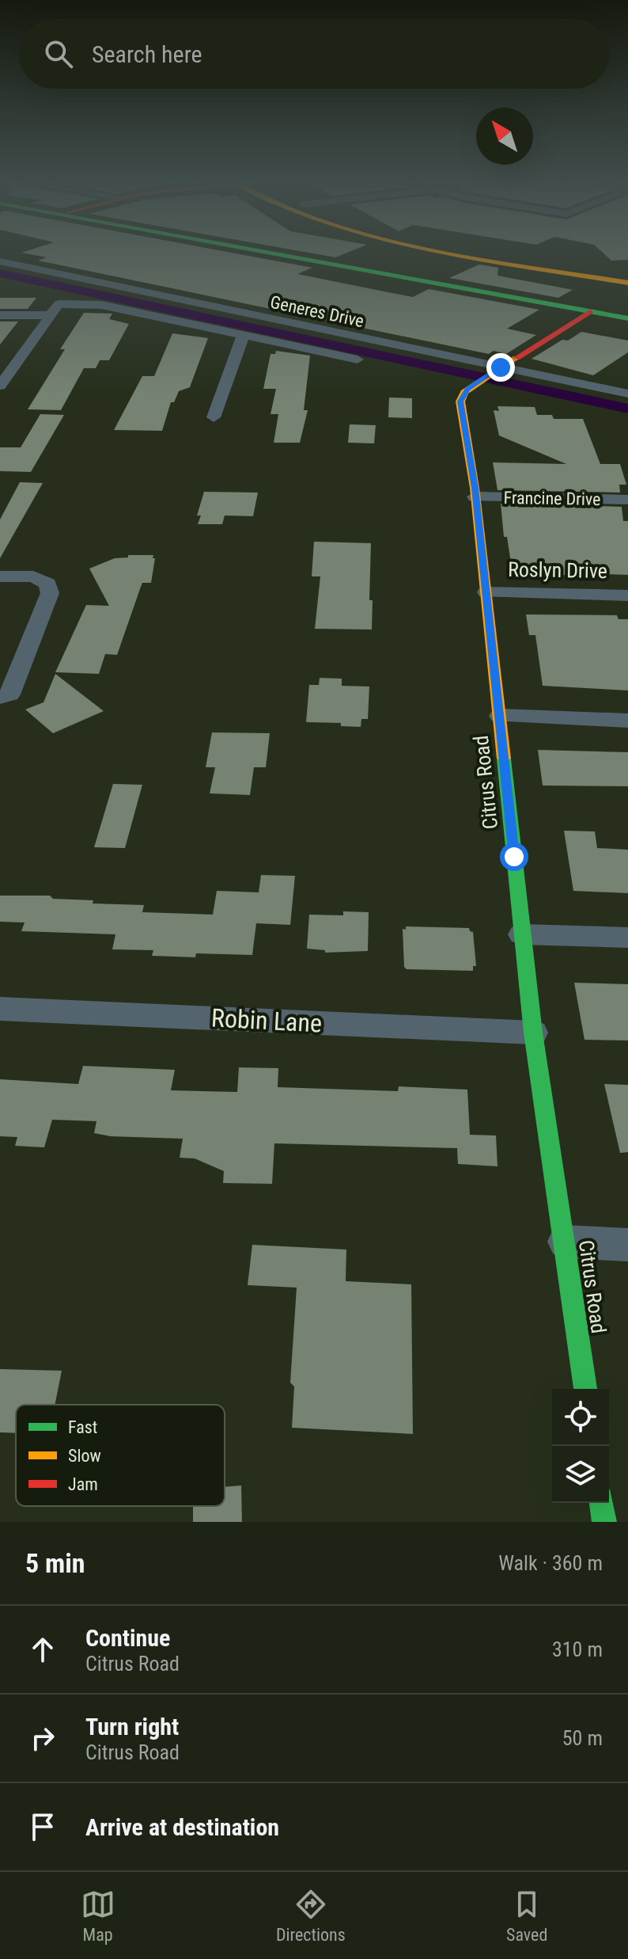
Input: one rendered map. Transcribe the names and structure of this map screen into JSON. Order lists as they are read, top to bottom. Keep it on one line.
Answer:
{"streets":{"main road":["Citrus Road"],"street":["Generes Drive","Francine Drive","Roslyn Drive","Robin Lane"]},"crossings":[["Generes Drive","Citrus Road"],["Francine Drive","Citrus Road"],["Roslyn Drive","Citrus Road"],["Citrus Road","Robin Lane"]],"legend":["Fast","Slow","Jam"],"north":"top left","page":{"search":"Search here","heading":["5 min","Walk · 360 m"],"list":[["Continue","Citrus Road","310 m"],["Turn right","Citrus Road","50 m"],"Arrive at destination"],"nav":["Map","Directions","Saved"]}}
